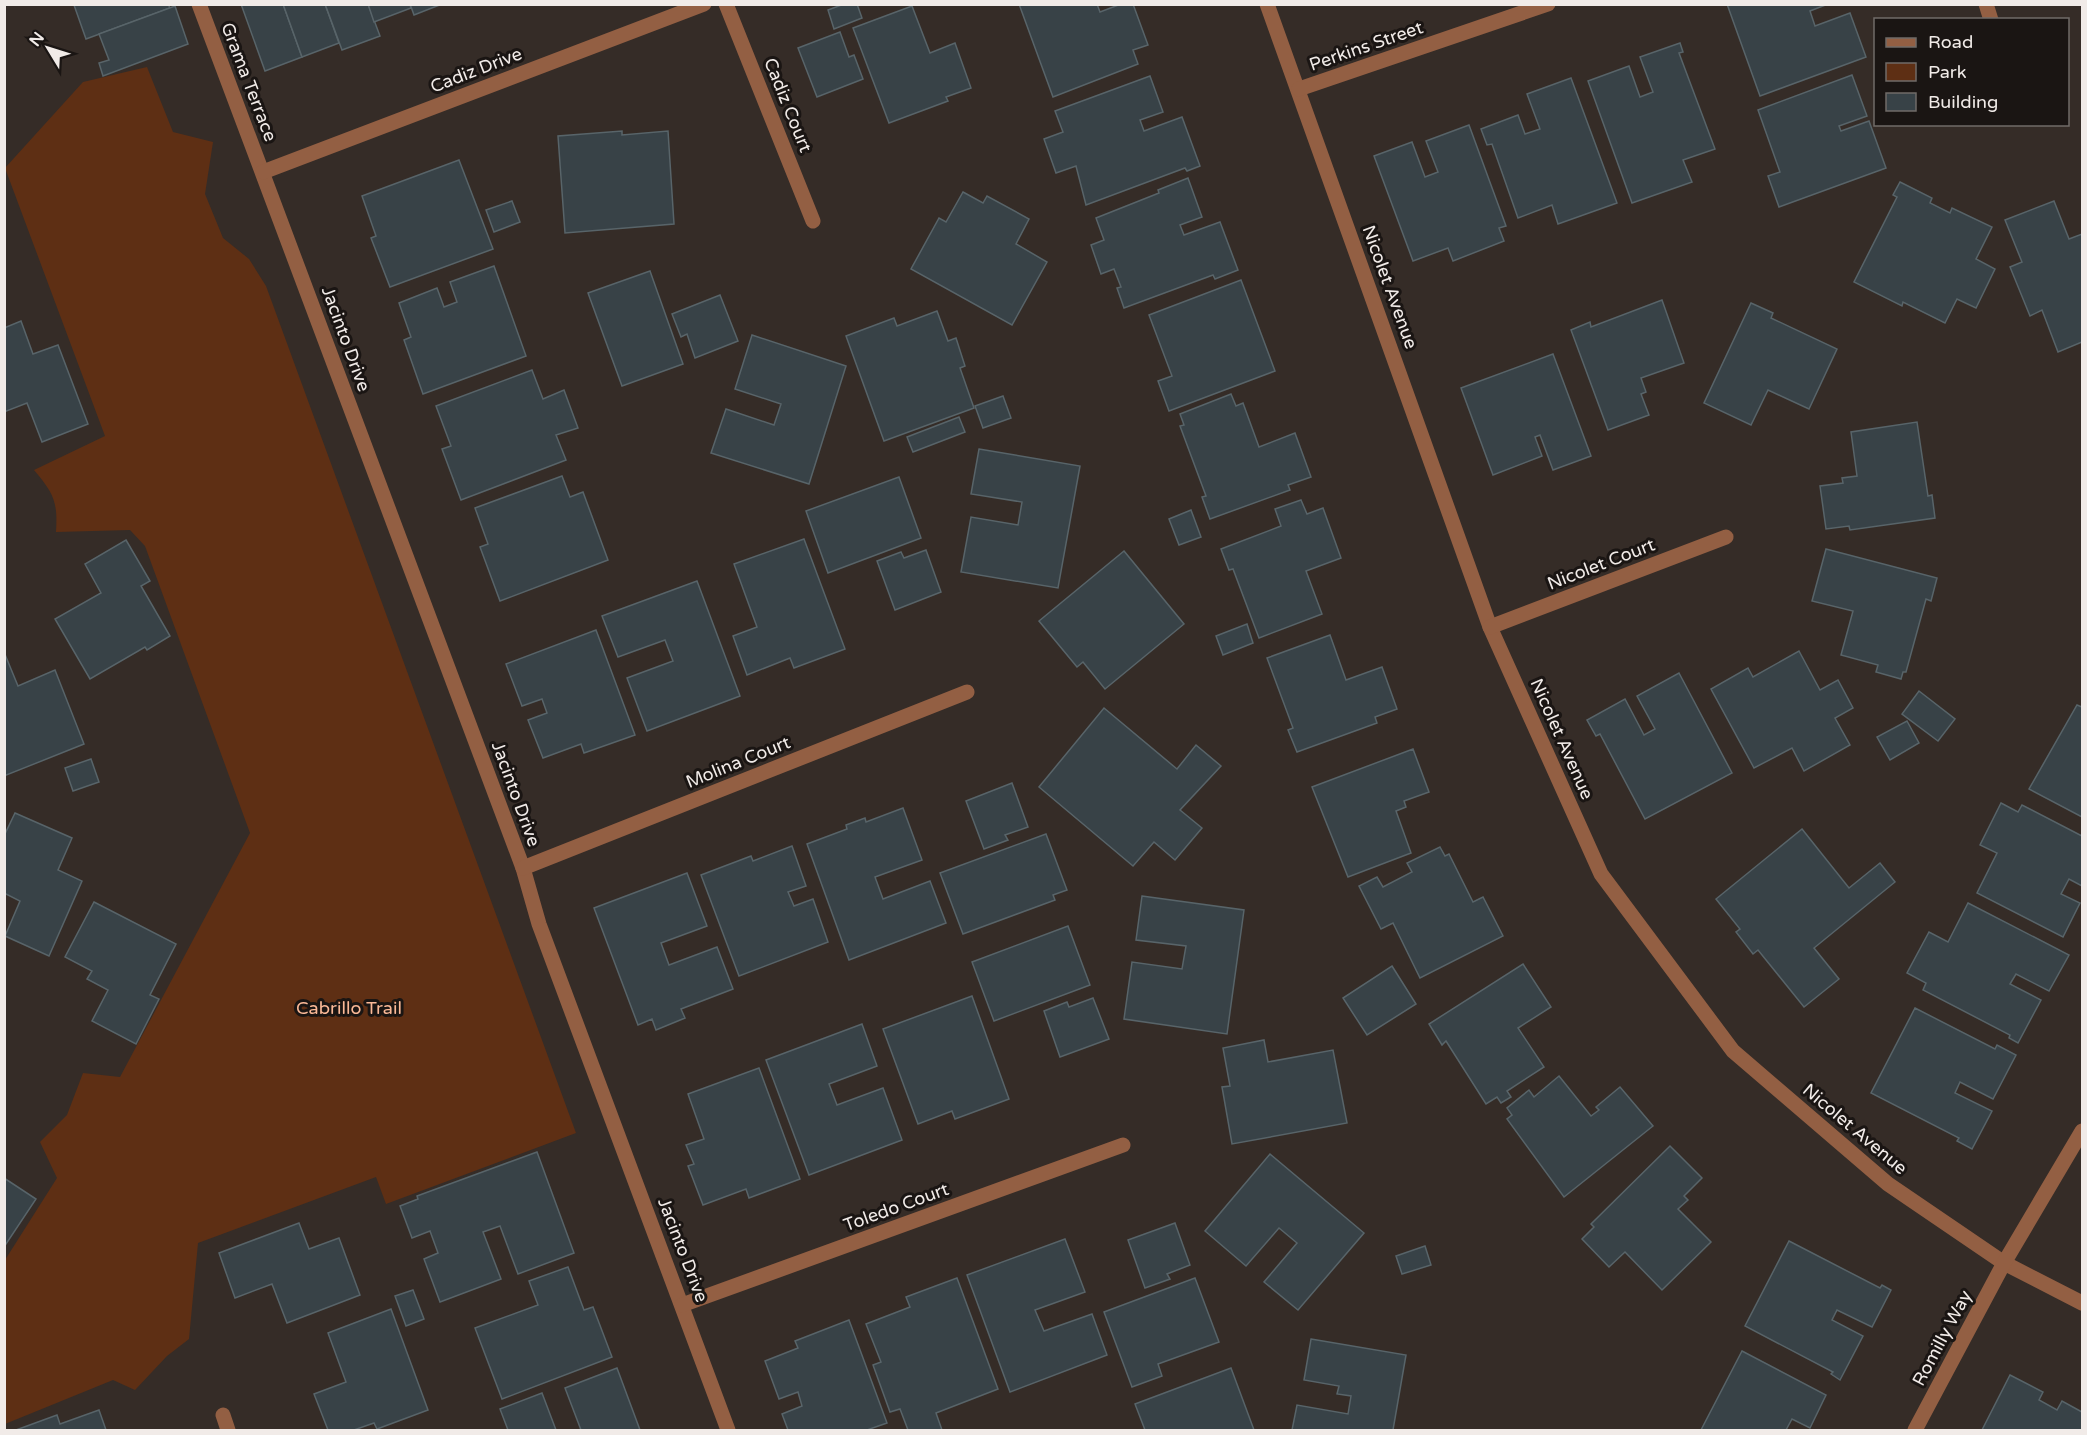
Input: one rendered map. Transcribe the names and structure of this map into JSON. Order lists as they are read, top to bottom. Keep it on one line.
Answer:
{"streets":{"street":["Perkins Street","Cadiz Drive","Grama Terrace","Cadiz Court","Nicolet Avenue","Jacinto Drive","Nicolet Court","Molina Court","Toledo Court","Romilly Way"]},"crossings":[["Perkins Street","Nicolet Avenue"],["Cadiz Drive","Grama Terrace"],["Cadiz Drive","Jacinto Drive"],["Grama Terrace","Jacinto Drive"],["Nicolet Avenue","Nicolet Court"],["Nicolet Avenue","Romilly Way"],["Jacinto Drive","Molina Court"],["Jacinto Drive","Toledo Court"]],"parks":["Cabrillo Trail"],"legend":["Road","Park","Building"],"north":"top left"}
